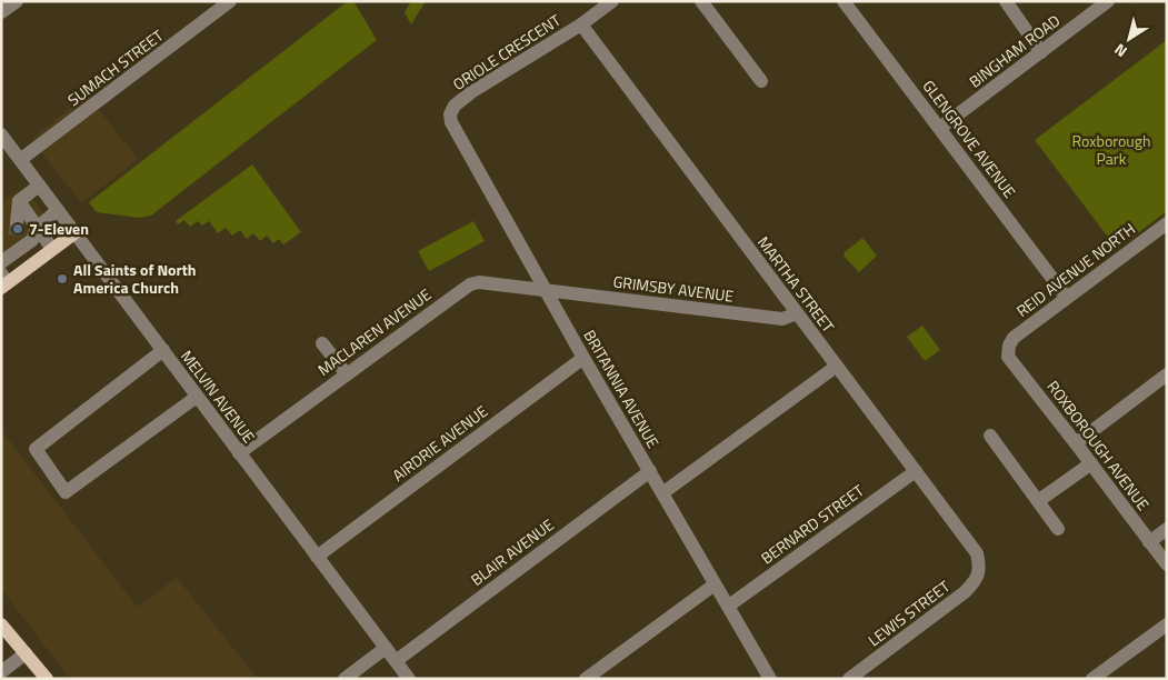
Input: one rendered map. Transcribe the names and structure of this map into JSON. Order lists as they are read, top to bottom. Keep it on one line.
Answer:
{"streets":{"street":["BINGHAM ROAD","ORIOLE CRESCENT","SUMACH STREET","GLENGROVE AVENUE","REID AVENUE NORTH","MARTHA STREET","GRIMSBY AVENUE","MACLAREN AVENUE","BRITANNIA AVENUE","MELVIN AVENUE","AIRDRIE AVENUE","ROXBOROUGH AVENUE","BERNARD STREET","BLAIR AVENUE","LEWIS STREET"]},"crossings":[["BINGHAM ROAD","GLENGROVE AVENUE"],["ORIOLE CRESCENT","MARTHA STREET"],["ORIOLE CRESCENT","BRITANNIA AVENUE"],["SUMACH STREET","MELVIN AVENUE"],["GLENGROVE AVENUE","REID AVENUE NORTH"],["REID AVENUE NORTH","ROXBOROUGH AVENUE"],["MARTHA STREET","GRIMSBY AVENUE"],["MARTHA STREET","BERNARD STREET"],["MARTHA STREET","LEWIS STREET"],["GRIMSBY AVENUE","MACLAREN AVENUE"],["GRIMSBY AVENUE","BRITANNIA AVENUE"],["MACLAREN AVENUE","BRITANNIA AVENUE"],["MACLAREN AVENUE","MELVIN AVENUE"],["BRITANNIA AVENUE","AIRDRIE AVENUE"],["BRITANNIA AVENUE","BERNARD STREET"],["BRITANNIA AVENUE","BLAIR AVENUE"],["MELVIN AVENUE","AIRDRIE AVENUE"],["MELVIN AVENUE","BLAIR AVENUE"]],"parks":["Roxborough Park"],"places":["7-Eleven","All Saints of North America Church"],"north":"bottom left"}
